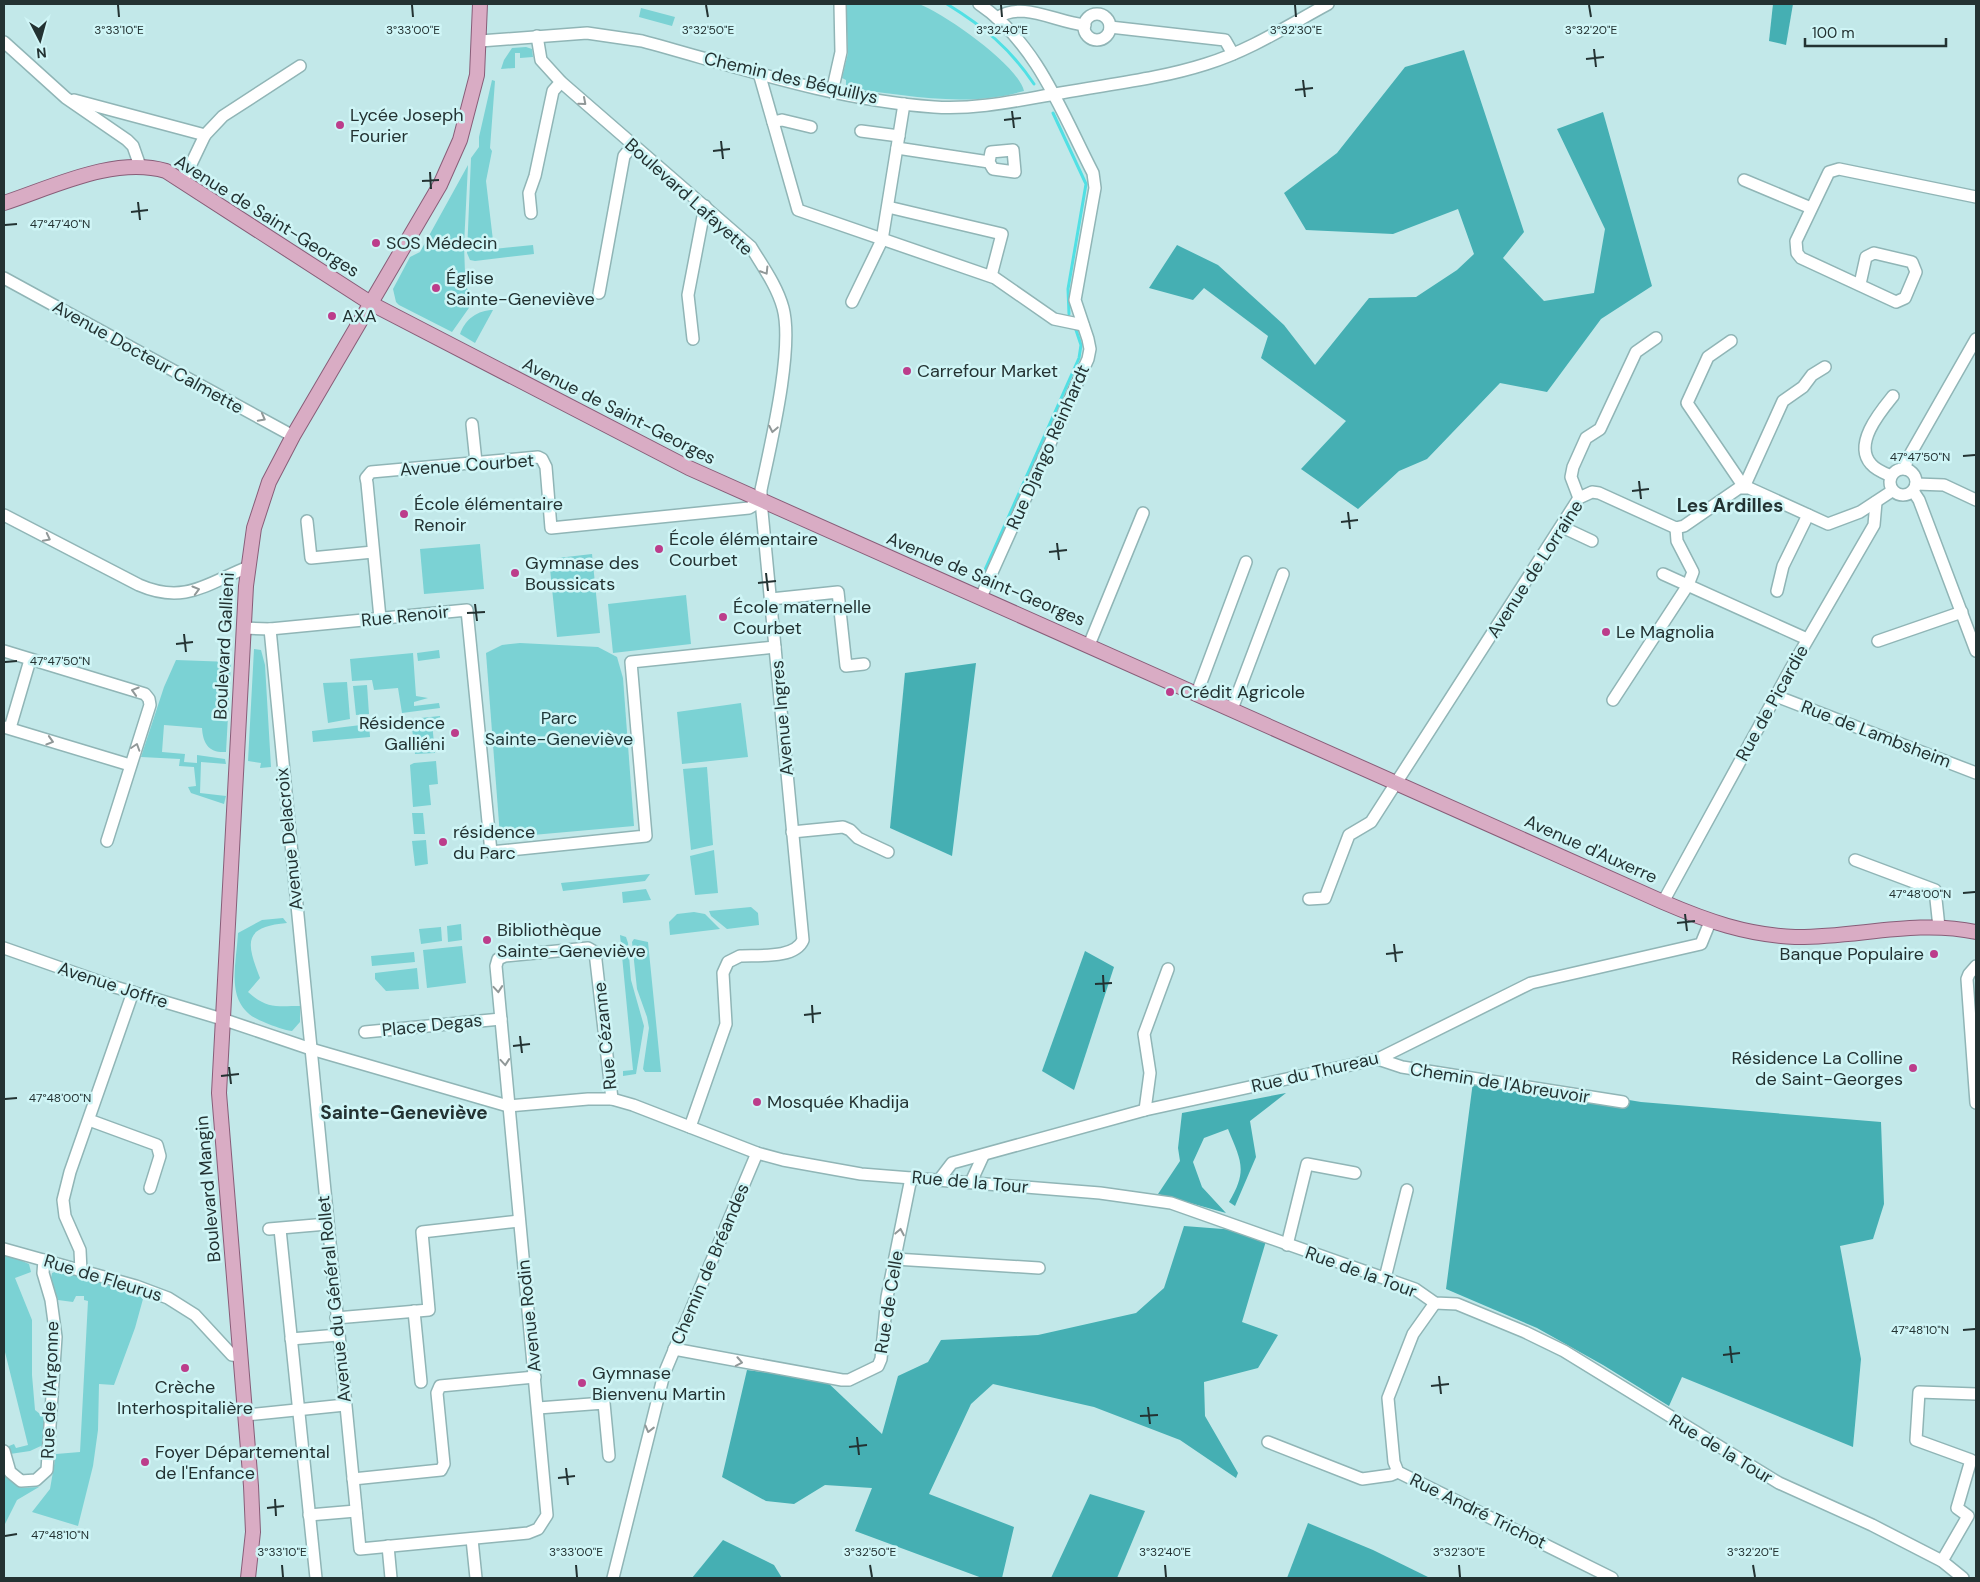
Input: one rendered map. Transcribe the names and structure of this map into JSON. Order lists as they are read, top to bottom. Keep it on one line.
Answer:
{"streets":{"main road":["Avenue de Saint-Georges","Boulevard Gallieni","Avenue d'Auxerre","Boulevard Mangin"],"street":["Chemin des Béquillys","Boulevard Lafayette","Avenue Docteur Calmette","Rue Django Reinhardt","Avenue Courbet","Avenue de Lorraine","Rue Renoir","Rue de Picardie","Avenue Ingres","Rue de Lambsheim","Avenue Delacroix","Avenue Joffre","Place Degas","Rue Cézanne","Rue du Thureau","Chemin de l'Abreuvoir","Rue de la Tour","Chemin de Bréandes","Rue de Fleurus","Avenue du Général Rollet","Rue de Celle","Avenue Rodin","Rue de l'Argonne","Rue André Trichot"]},"crossings":[["Chemin des Béquillys","Boulevard Lafayette"],["Chemin des Béquillys","Rue Django Reinhardt"],["Boulevard Lafayette","Avenue de Saint-Georges"],["Boulevard Lafayette","Avenue Courbet"],["Boulevard Lafayette","Avenue Ingres"],["Avenue de Saint-Georges","Rue Django Reinhardt"],["Avenue de Saint-Georges","Avenue Courbet"],["Avenue de Saint-Georges","Boulevard Gallieni"],["Avenue de Saint-Georges","Avenue Ingres"],["Avenue de Saint-Georges","Avenue d'Auxerre"],["Avenue Docteur Calmette","Boulevard Gallieni"],["Avenue Courbet","Rue Renoir"],["Avenue Courbet","Avenue Ingres"],["Avenue de Lorraine","Avenue d'Auxerre"],["Rue Renoir","Boulevard Gallieni"],["Rue Renoir","Avenue Ingres"],["Rue Renoir","Avenue Delacroix"],["Boulevard Gallieni","Avenue Joffre"],["Boulevard Gallieni","Boulevard Mangin"],["Rue de Picardie","Rue de Lambsheim"],["Rue de Picardie","Avenue d'Auxerre"],["Avenue Ingres","Rue de la Tour"],["Avenue Delacroix","Avenue Joffre"],["Avenue Delacroix","Avenue du Général Rollet"],["Avenue d'Auxerre","Rue du Thureau"],["Avenue Joffre","Place Degas"],["Avenue Joffre","Rue de la Tour"],["Avenue Joffre","Boulevard Mangin"],["Avenue Joffre","Avenue du Général Rollet"],["Avenue Joffre","Avenue Rodin"],["Place Degas","Rue Cézanne"],["Place Degas","Rue de la Tour"],["Place Degas","Avenue Rodin"],["Rue Cézanne","Rue de la Tour"],["Rue du Thureau","Chemin de l'Abreuvoir"],["Rue du Thureau","Rue de la Tour"],["Rue de la Tour","Chemin de Bréandes"],["Rue de la Tour","Rue de Celle"],["Rue de la Tour","Avenue Rodin"],["Rue de la Tour","Rue André Trichot"],["Boulevard Mangin","Rue de Fleurus"],["Chemin de Bréandes","Rue de Celle"],["Rue de Fleurus","Rue de l'Argonne"]],"one_way":["Boulevard Lafayette","Avenue Docteur Calmette","Place Degas","Chemin de Bréandes"],"districts":["Les Ardilles","Sainte-Geneviève"],"parks":["Parc Sainte-Geneviève"],"places":["Lycée Joseph Fourier","SOS Médecin","Église Sainte-Geneviève","AXA","Carrefour Market","École élémentaire Renoir","École élémentaire Courbet","Gymnase des Boussicats","École maternelle Courbet","Le Magnolia","Crédit Agricole","Résidence Galliéni","résidence du Parc","Bibliothèque Sainte-Geneviève","Banque Populaire","Résidence La Colline de Saint-Georges","Mosquée Khadija","Crèche Interhospitalière","Gymnase Bienvenu Martin","Foyer Départemental de l'Enfance"],"scale_bar":"100 m","north":"bottom","coordinates":["3°33'10\"E","3°33'00\"E","3°32'50\"E","3°32'40\"E","3°32'30\"E","3°32'20\"E","47°47'40\"N","47°47'50\"N","47°48'00\"N","47°48'10\"N"]}
